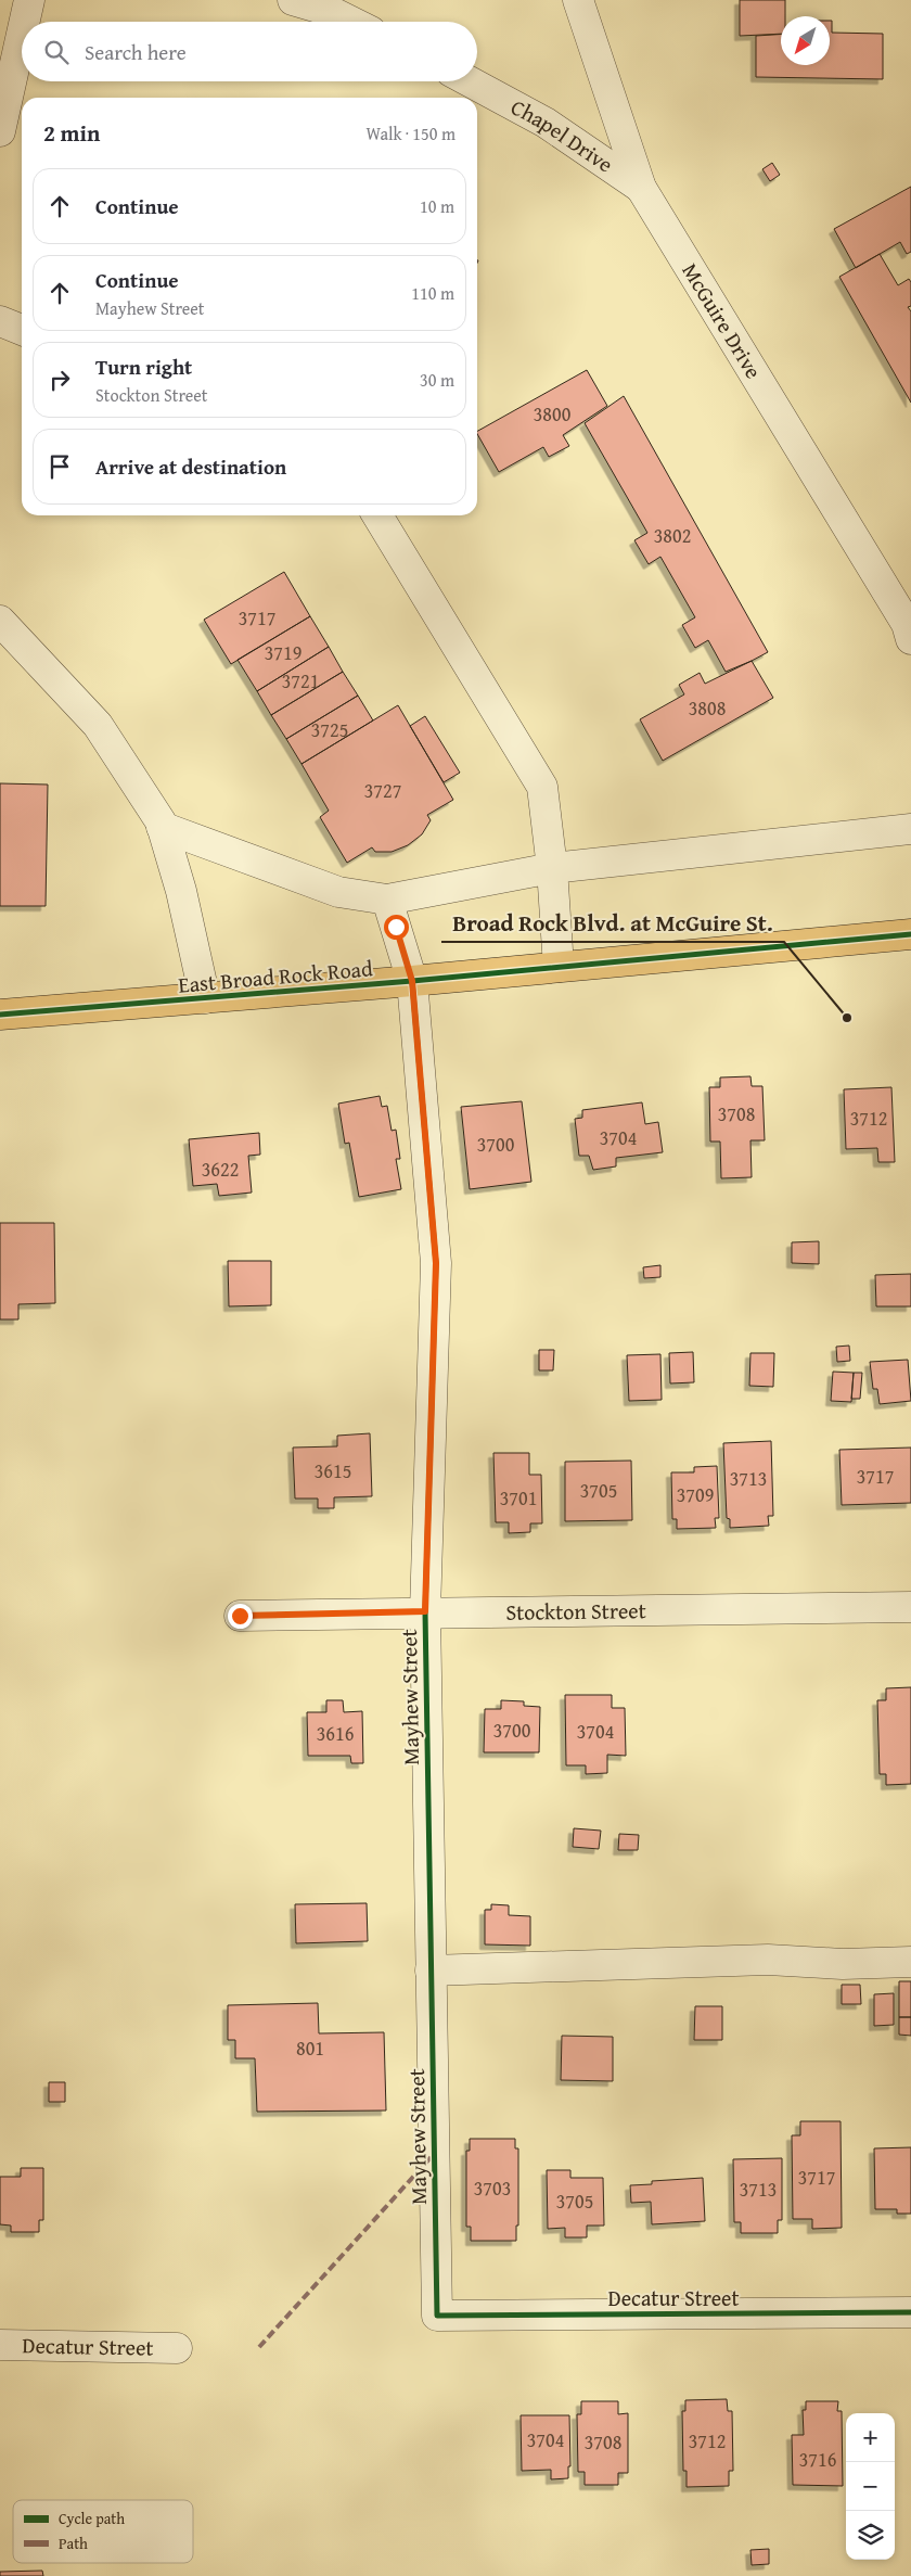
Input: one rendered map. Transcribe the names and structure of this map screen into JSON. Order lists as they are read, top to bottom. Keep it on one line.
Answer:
{"streets":{"main road":["East Broad Rock Road"],"street":["Chapel Drive","McGuire Drive","Stockton Street","Mayhew Street","Decatur Street"]},"crossings":[["Chapel Drive","McGuire Drive"],["East Broad Rock Road","Mayhew Street"],["Stockton Street","Mayhew Street"],["Mayhew Street","Decatur Street"]],"places":["Broad Rock Blvd. at McGuire St."],"house_numbers":["3800","3802","3717","3719","3721","3808","3725","3727","3708","3712","3704","3700","3622","3615","3717","3713","3705","3709","3701","3700","3704","3616","801","3717","3703","3713","3705","3704","3712","3708","3716"],"legend":["Cycle path","Path"],"north":"bottom left","page":{"search":"Search here","heading":["2 min","Walk · 150 m"],"list":[["Continue","10 m"],["Continue","Mayhew Street","110 m"],["Turn right","Stockton Street","30 m"],"Arrive at destination"],"map_buttons":["+","−"]}}
